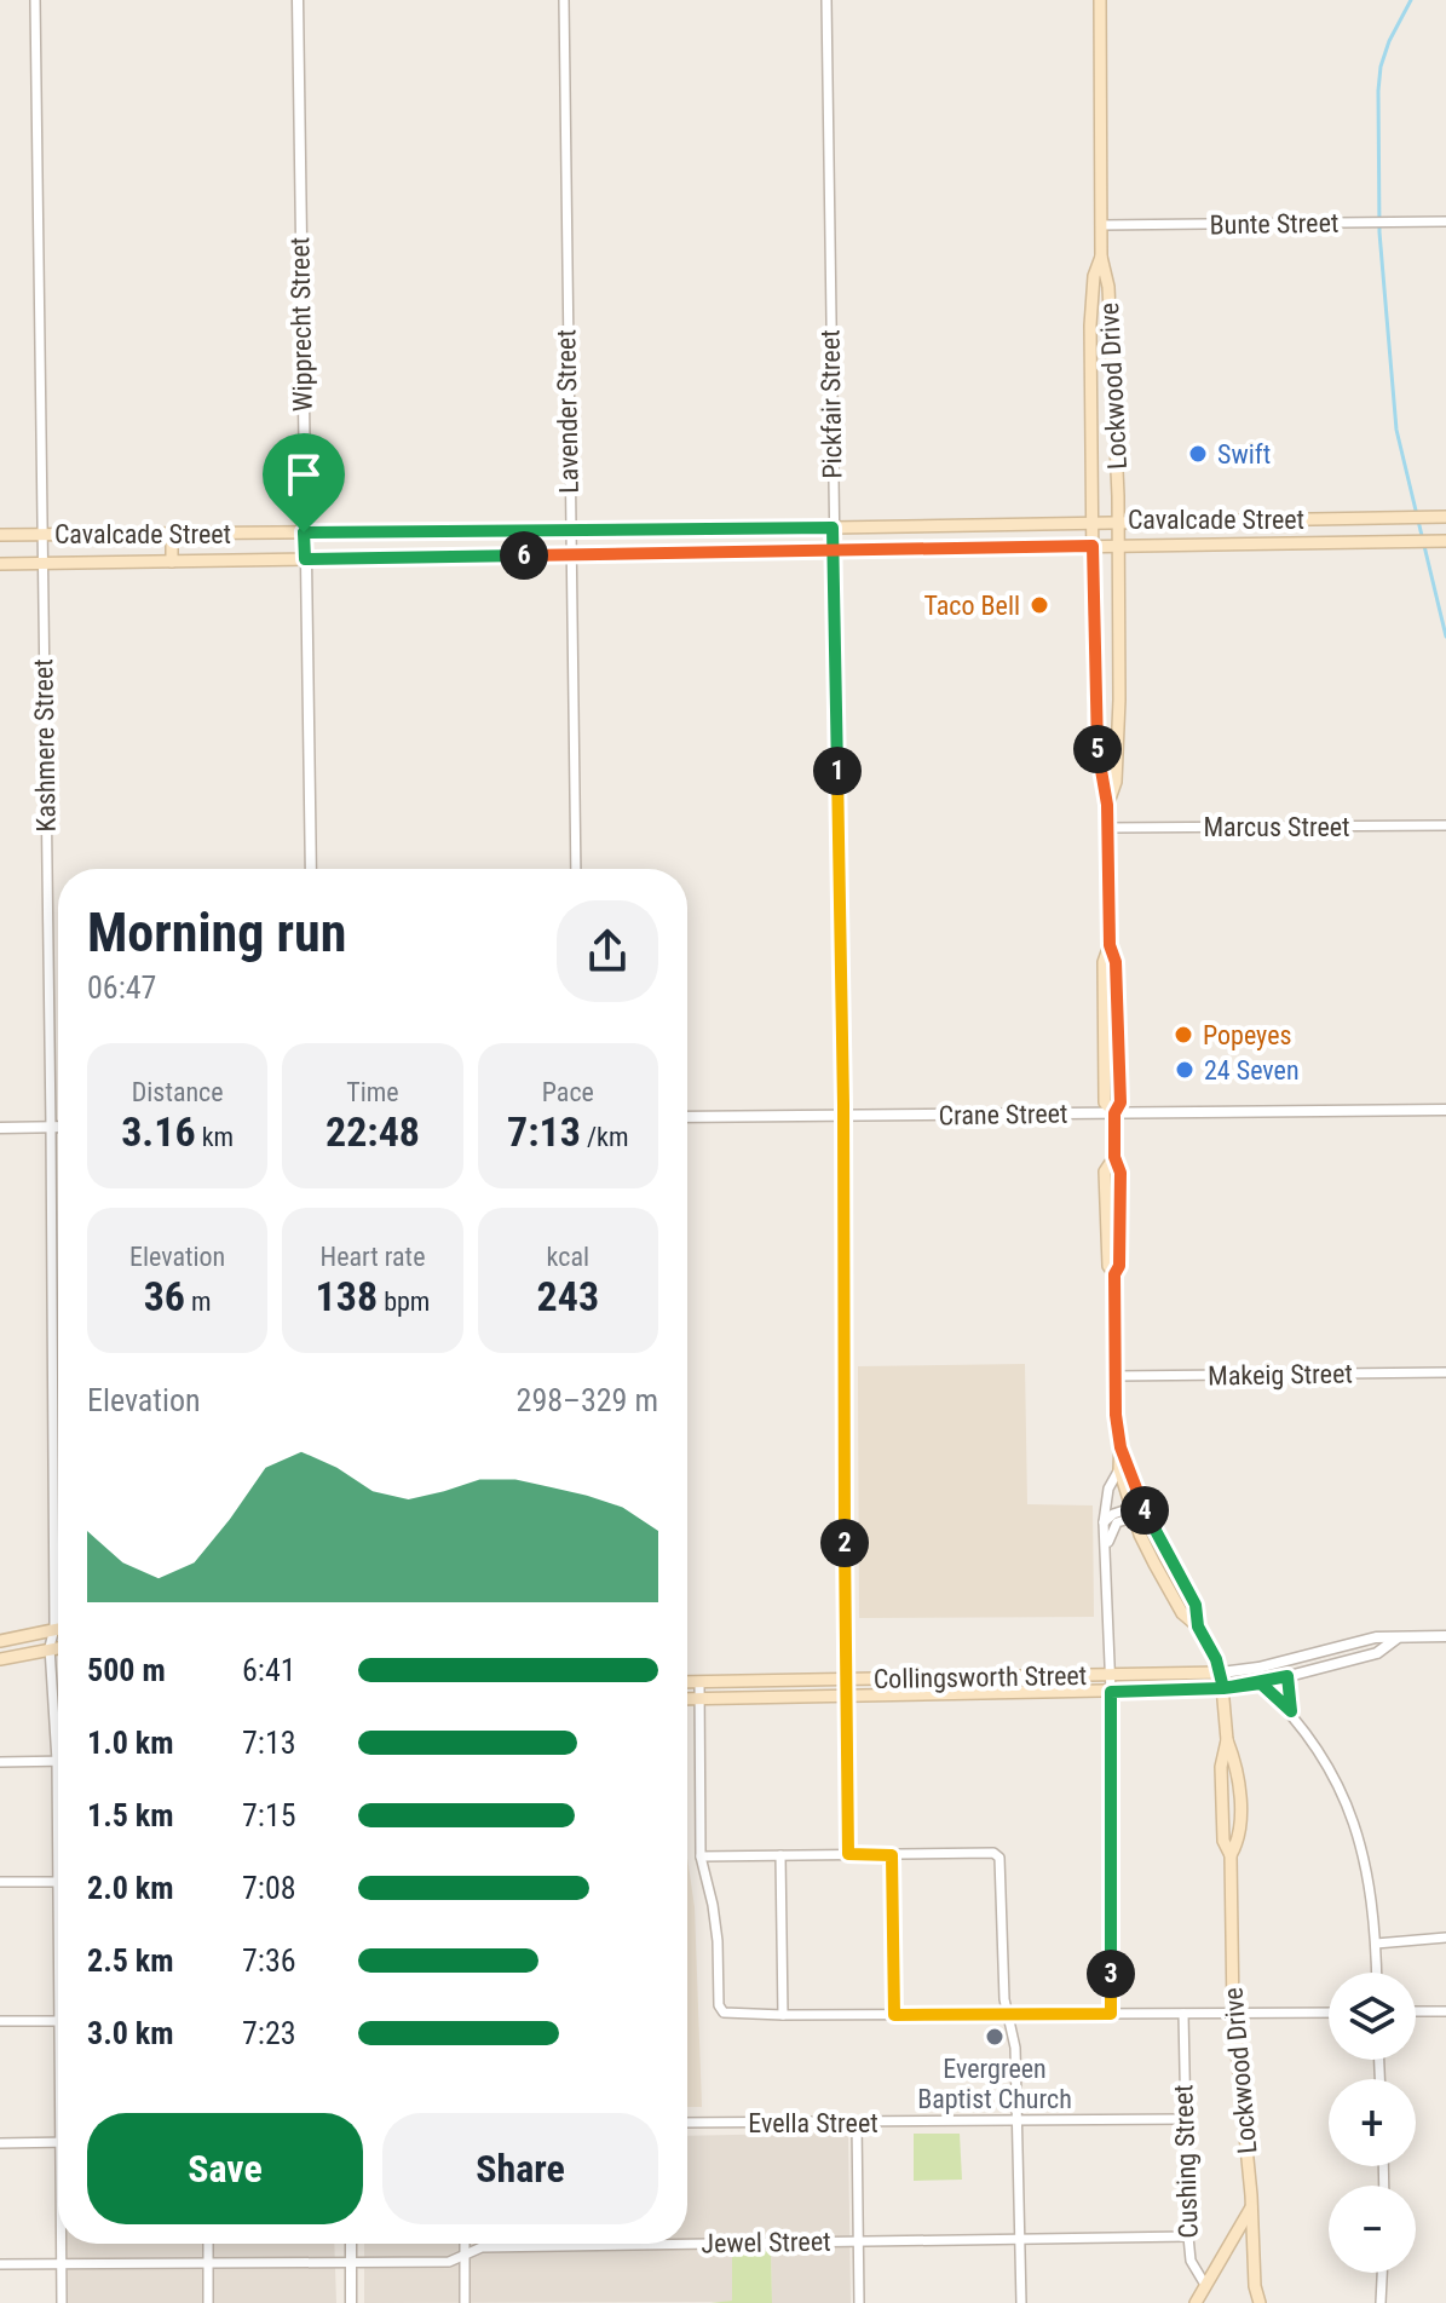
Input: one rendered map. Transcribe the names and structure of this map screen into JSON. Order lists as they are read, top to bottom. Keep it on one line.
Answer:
{"streets":{"main road":["Lockwood Drive","Cavalcade Street","Collingsworth Street"],"street":["Bunte Street","Wipprecht Street","Pickfair Street","Lavender Street","Kashmere Street","Marcus Street","Crane Street","Makeig Street","Evella Street","Cushing Street","Jewel Street"]},"crossings":[["Bunte Street","Lockwood Drive"],["Wipprecht Street","Cavalcade Street"],["Lockwood Drive","Cavalcade Street"],["Lockwood Drive","Marcus Street"],["Lockwood Drive","Crane Street"],["Lockwood Drive","Makeig Street"],["Lockwood Drive","Collingsworth Street"],["Pickfair Street","Cavalcade Street"],["Pickfair Street","Crane Street"],["Pickfair Street","Collingsworth Street"],["Lavender Street","Cavalcade Street"],["Cavalcade Street","Kashmere Street"],["Kashmere Street","Jewel Street"],["Evella Street","Cushing Street"],["Cushing Street","Jewel Street"]],"places":["Swift","Taco Bell","Popeyes","24 Seven","Evergreen Baptist Church"],"page":{"pins":["6","5","1","4","2","3"],"heading":["Morning run","06:47"],"stats":[["Distance","3.16 km"],["Time","22:48"],["Pace","7:13 /km"],["Elevation","36 m"],["Heart rate","138 bpm"],["kcal","243"]],"chart":["Elevation","298–329 m"],"list":[{"name":"500 m","note":"6:41"},{"name":"1.0 km","note":"7:13"},{"name":"1.5 km","note":"7:15"},{"name":"2.0 km","note":"7:08"},{"name":"2.5 km","note":"7:36"},{"name":"3.0 km","note":"7:23"}],"map_buttons":["+","−"],"buttons":["Save","Share"]}}
